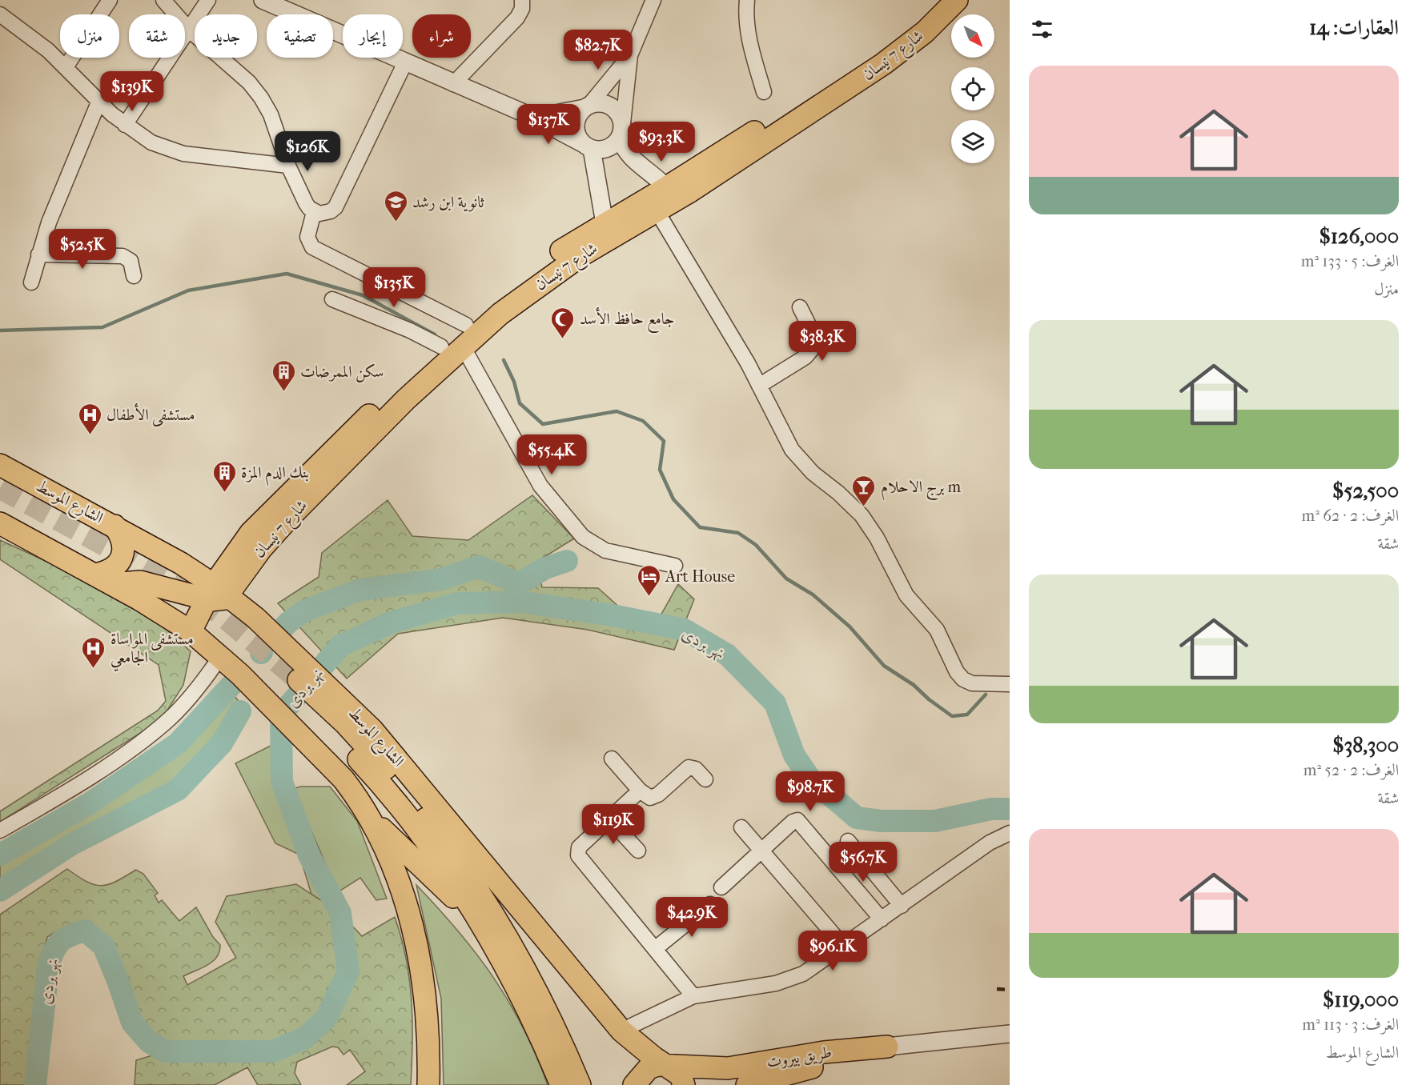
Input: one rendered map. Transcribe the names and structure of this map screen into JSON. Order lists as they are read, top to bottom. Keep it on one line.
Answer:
{"streets":{"main road":["شارع 7 نيسان","الشارع الموسط","طريق بيروت"]},"crossings":[["شارع 7 نيسان","الشارع الموسط"],["الشارع الموسط","طريق بيروت"]],"water":["نهر بردى"],"places":{"school or university":["ثانوية ابن رشد"],"mosque":["جامع حافظ الأسد"],"building":["سكن الممرضات","بنك الدم المزة"],"hospital":["مستشفى الأطفال","مستشفى المواساة الجامعي"],"bar":["برج الاحلام m"],"hotel":["Art House"]},"north":"bottom right","page":{"heading":"العقارات: 14","chip":["شراء","إيجار","تصفية","جديد","شقة","منزل"],"price":["$82.7K","$139K","$137K","$93.3K","$126K","$52.5K","$135K","$38.3K","$55.4K","$98.7K","$119K","$56.7K","$42.9K","$96.1K"],"list":[{"name":"$126,000","note":"الغرف: 5 · 133 m² · منزل"},{"name":"$52,500","note":"الغرف: 2 · 62 m² · شقة"},{"name":"$38,300","note":"الغرف: 2 · 52 m² · شقة"},{"name":"$119,000","note":"الغرف: 3 · 113 m² · الشارع الموسط"}]}}
